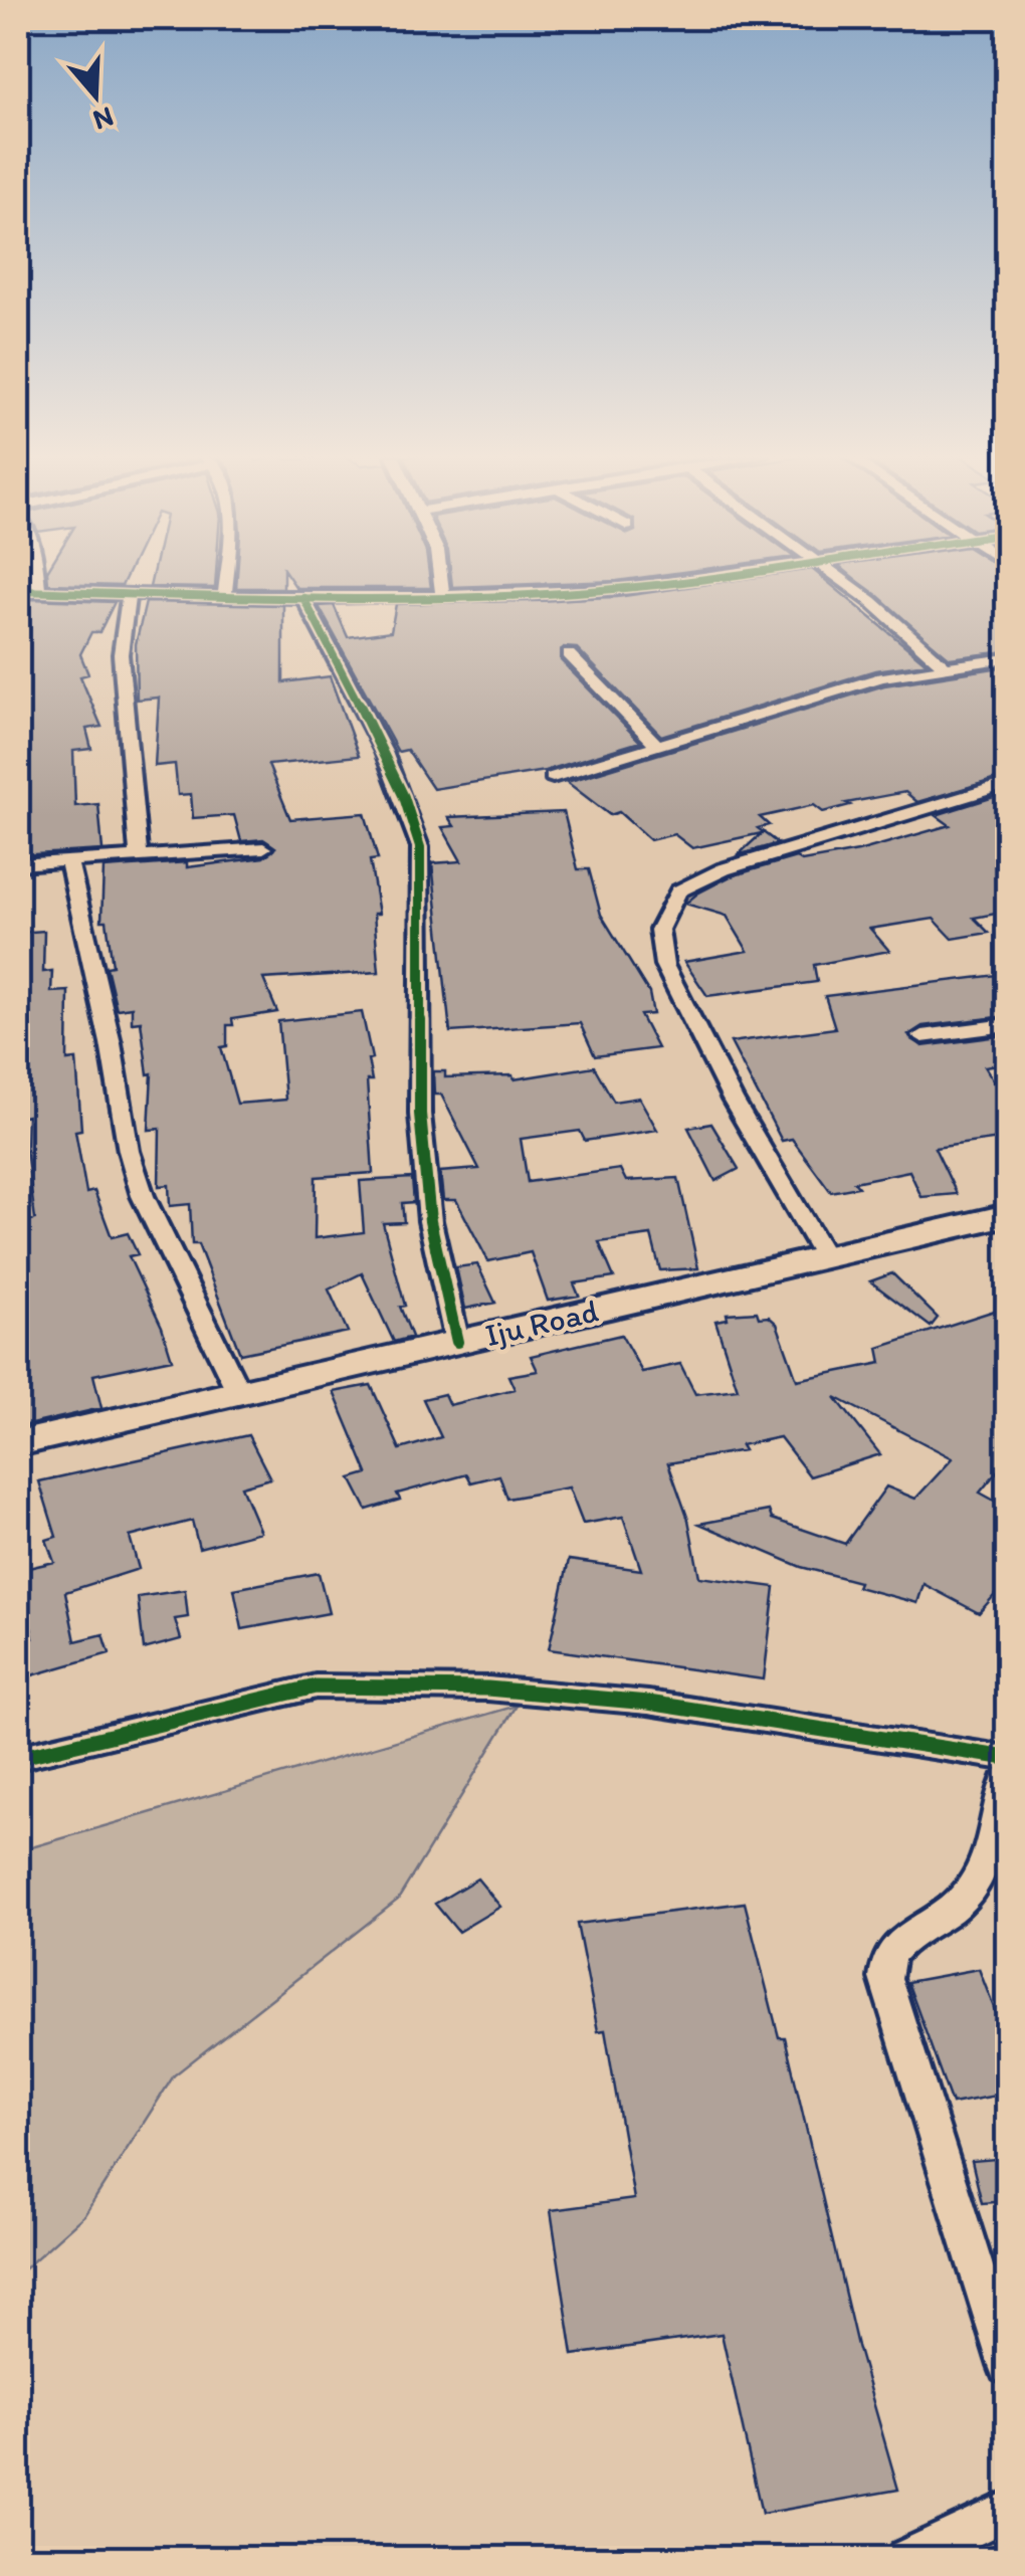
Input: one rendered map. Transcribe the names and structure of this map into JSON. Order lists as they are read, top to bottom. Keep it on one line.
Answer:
{"streets":{"main road":["Iju Road"]},"north":"bottom"}
